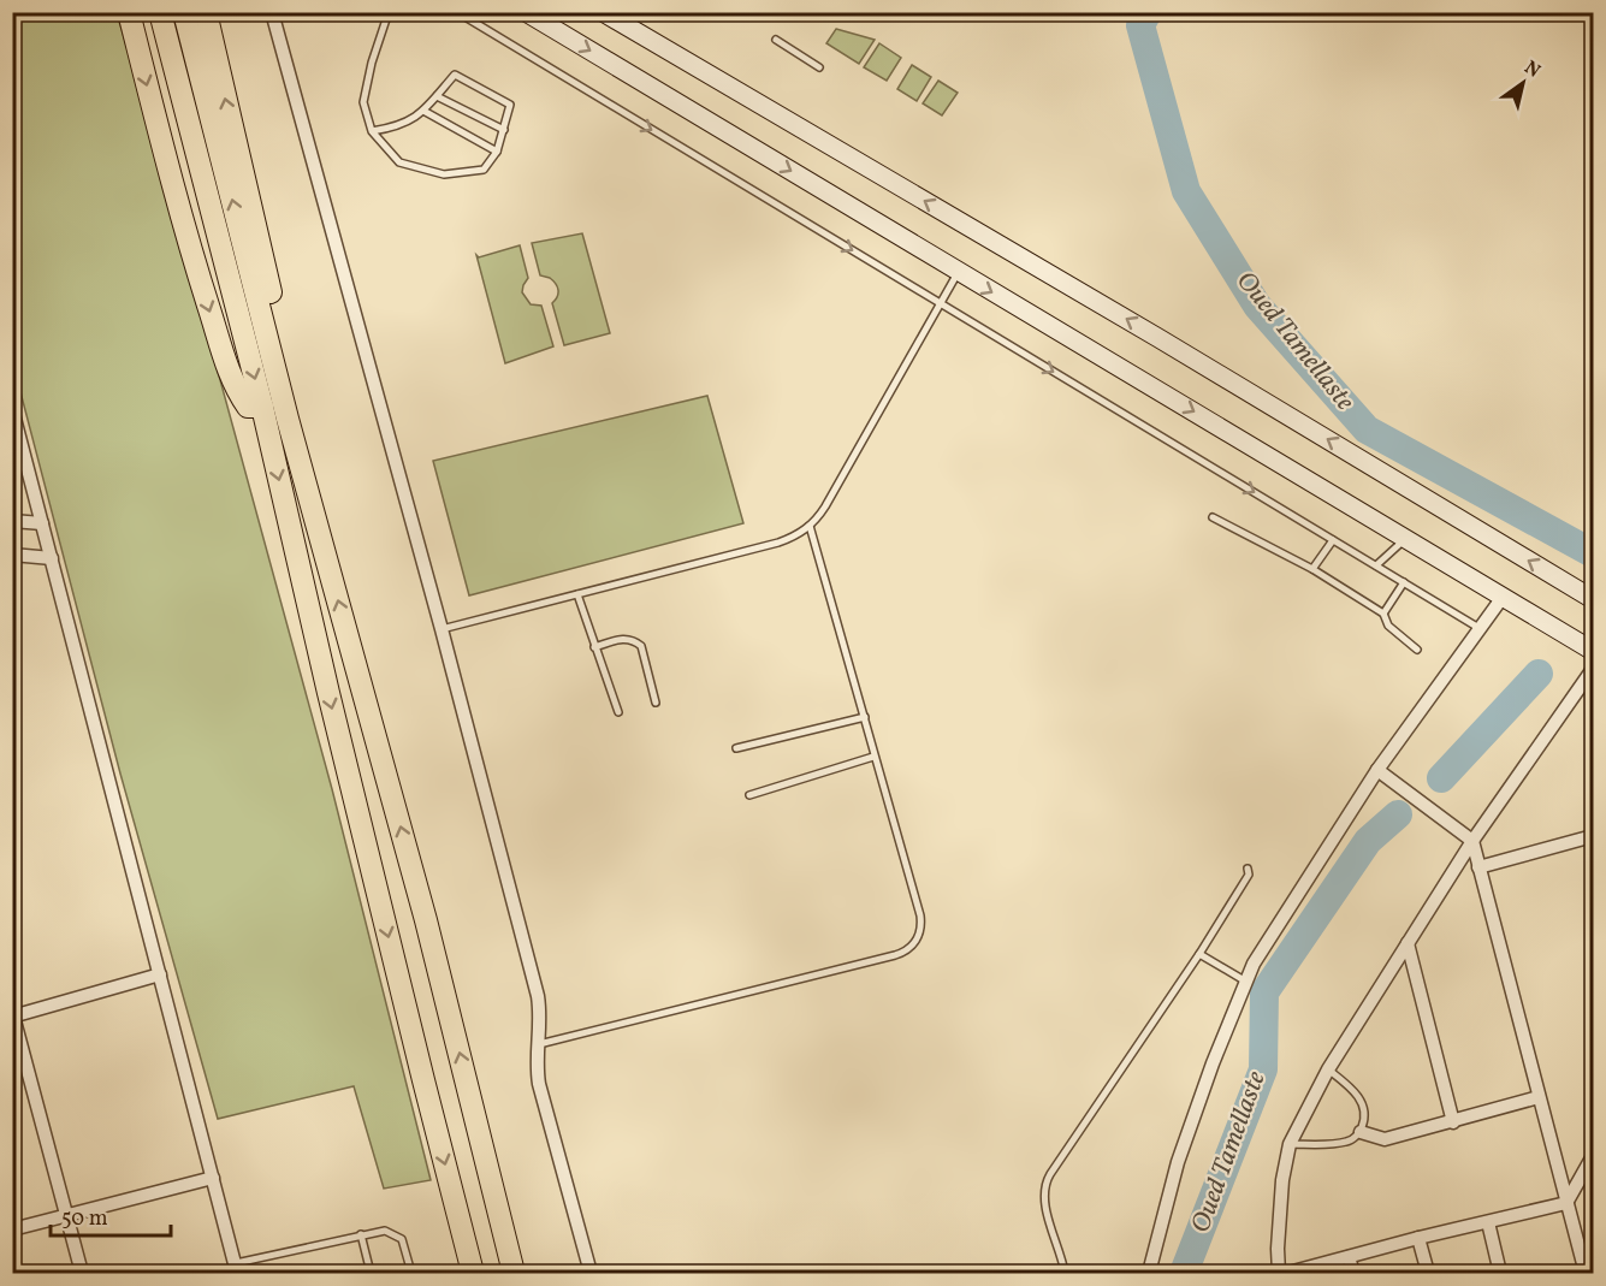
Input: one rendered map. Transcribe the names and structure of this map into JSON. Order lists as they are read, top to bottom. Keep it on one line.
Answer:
{"water":["Oued Tamellaste"],"scale_bar":"50 m","north":"top right"}
